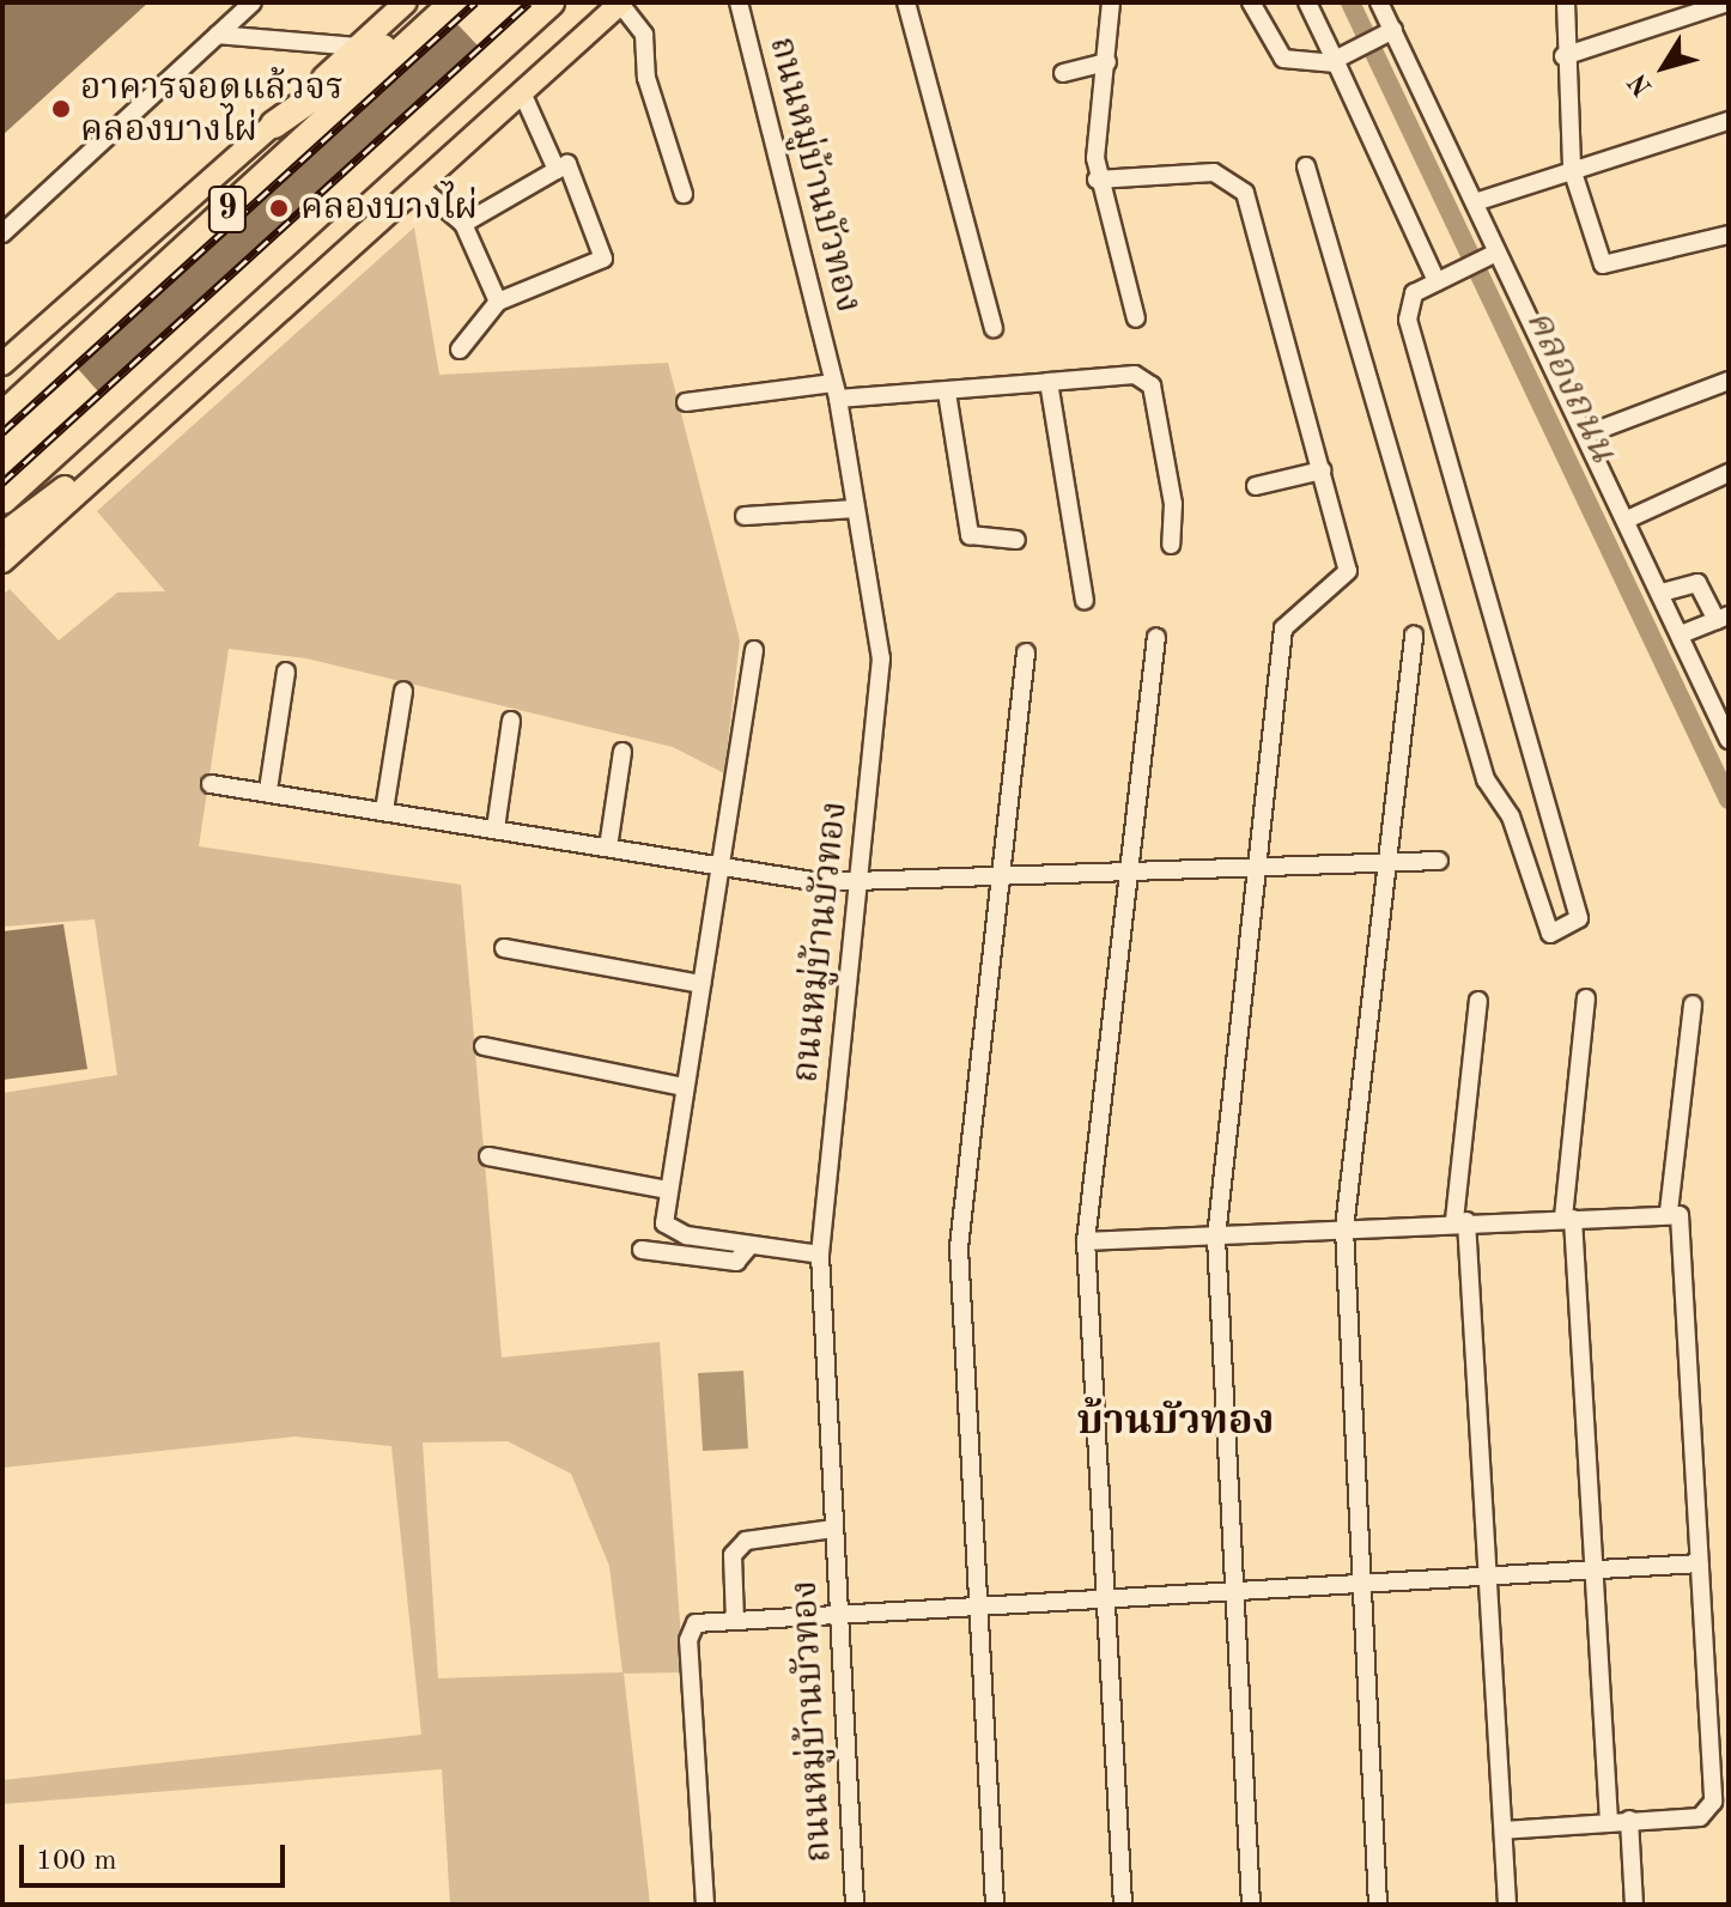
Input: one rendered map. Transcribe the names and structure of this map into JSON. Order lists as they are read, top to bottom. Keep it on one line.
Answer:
{"streets":{"highway":["9"],"street":["ถนนหมู่บ้านบัวทอง"]},"districts":["บ้านบัวทอง"],"water":["คลองถนน"],"places":["อาคารจอดแล้วจร คลองบางไผ่","คลองบางไผ่"],"scale_bar":"100 m","north":"bottom left"}
